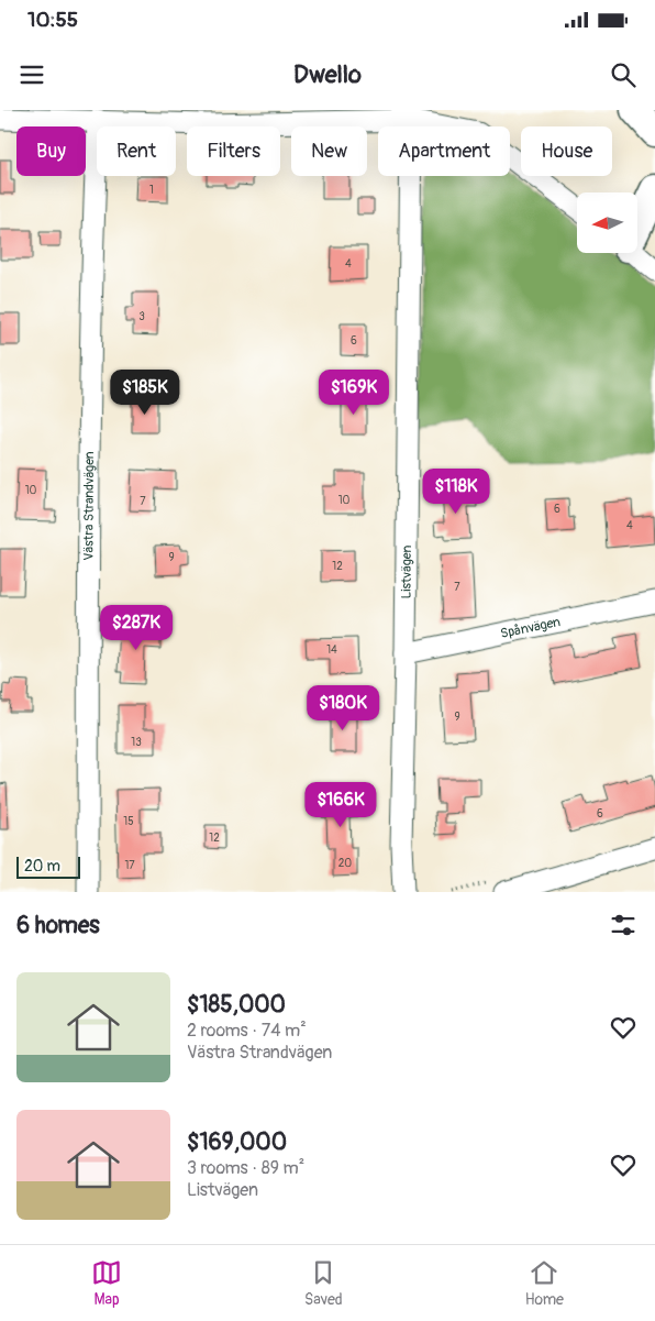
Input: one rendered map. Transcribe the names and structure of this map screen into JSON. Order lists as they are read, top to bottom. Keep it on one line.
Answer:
{"streets":{"street":["Västra Strandvägen","Listvägen","Spånvägen"]},"crossings":[["Listvägen","Spånvägen"]],"house_numbers":["1","4","3","6","10","10","7","6","4","9","12","7","14","9","13","6","15","12","20","17"],"scale_bar":"20 m","north":"left","page":{"status":"10:55","header":"Dwello","chip":["Buy","Rent","Filters","New","Apartment","House"],"price":["$185K","$169K","$118K","$287K","$180K","$166K"],"scale":"20 m","heading":"6 homes","list":[{"name":"$185,000","note":"2 rooms · 74 m² · Västra Strandvägen"},{"name":"$169,000","note":"3 rooms · 89 m² · Listvägen"}],"tabs":["Map","Saved","Home"]}}
